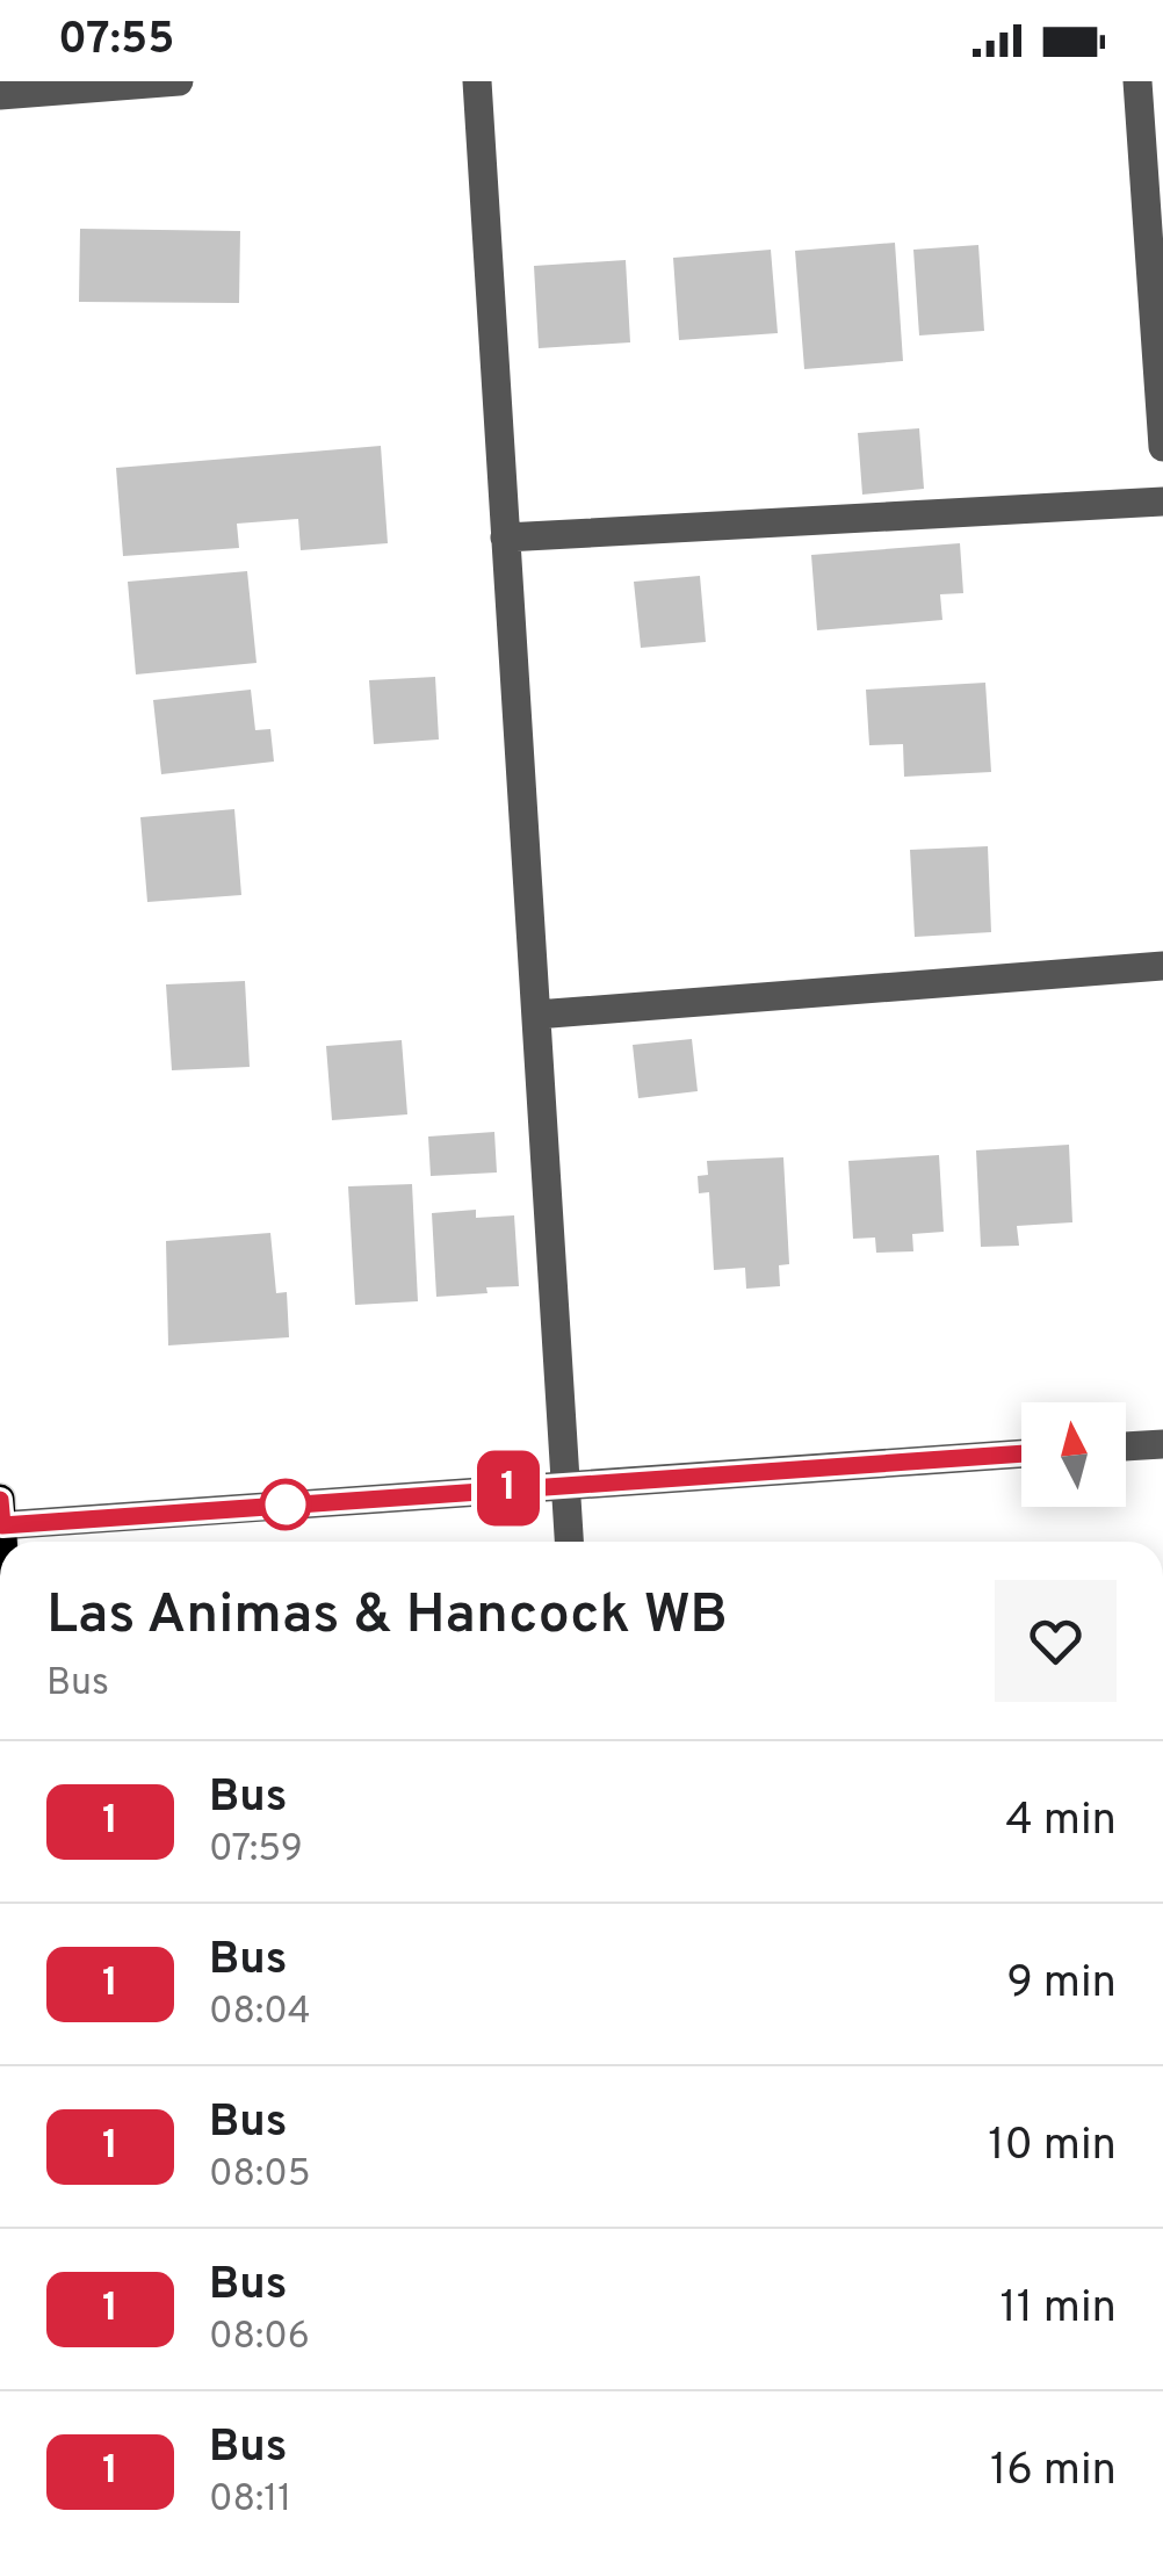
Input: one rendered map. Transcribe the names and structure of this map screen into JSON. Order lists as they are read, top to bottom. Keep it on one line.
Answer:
{"lines":["bus line 1"],"north":"top","page":{"status":"07:55","on_map":"1","heading":["Las Animas & Hancock WB","Bus"],"list":[{"mark":"1","name":"Bus","note":"07:59","value":"4 min"},{"mark":"1","name":"Bus","note":"08:04","value":"9 min"},{"mark":"1","name":"Bus","note":"08:05","value":"10 min"},{"mark":"1","name":"Bus","note":"08:06","value":"11 min"},{"mark":"1","name":"Bus","note":"08:11","value":"16 min"}]}}
